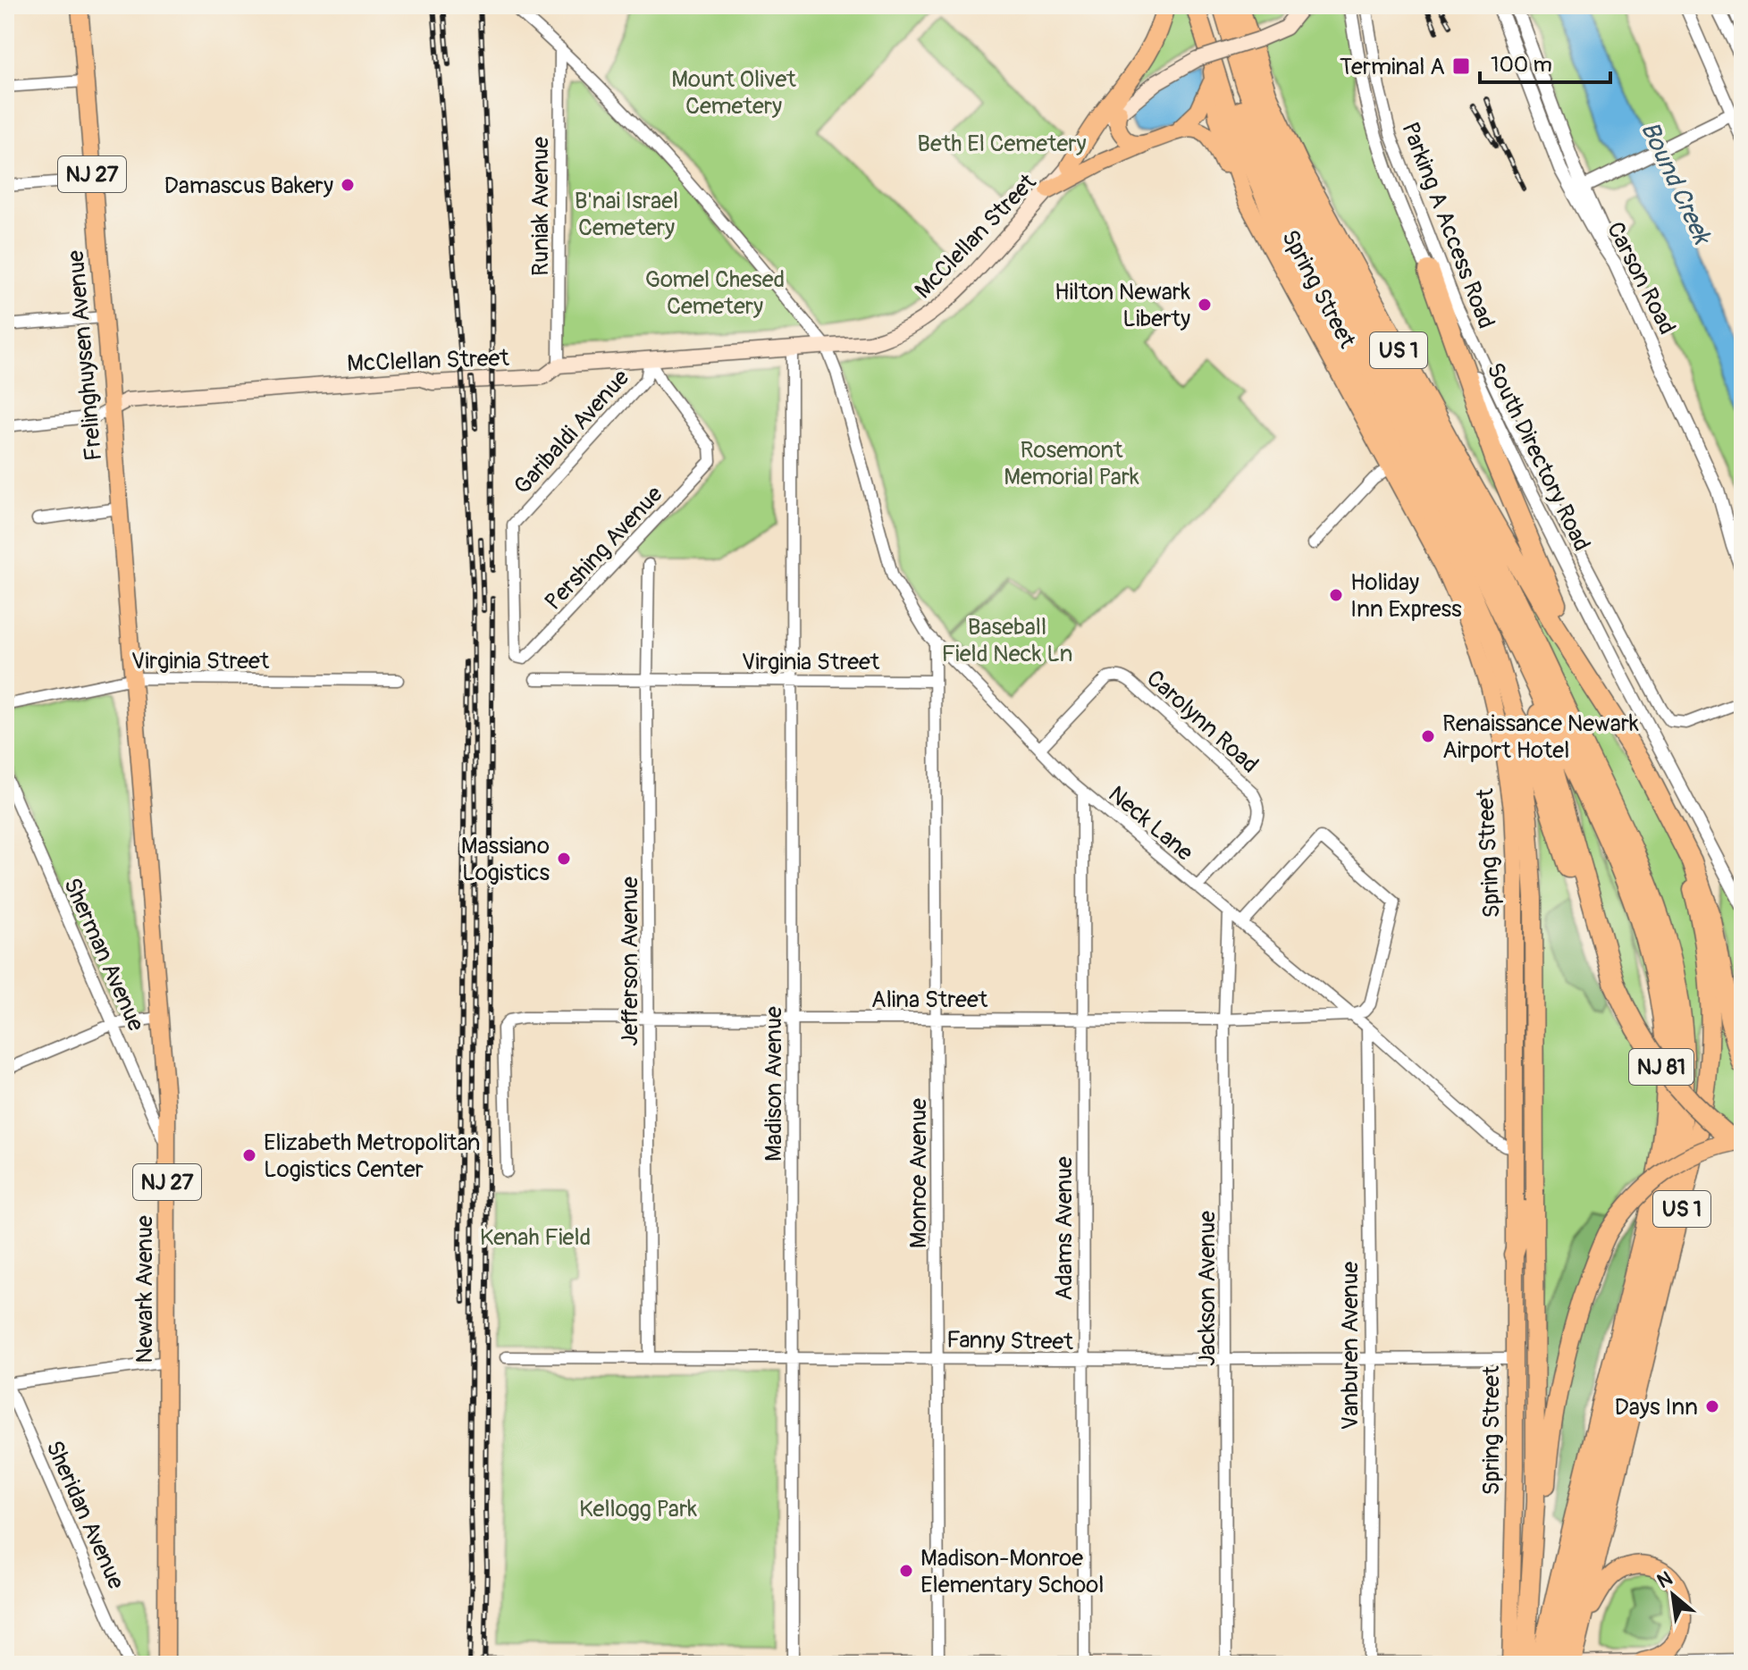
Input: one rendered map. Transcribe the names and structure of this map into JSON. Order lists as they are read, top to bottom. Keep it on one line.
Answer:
{"streets":{"highway":["US 1","NJ 81"],"main road":["NJ 27","McClellan Street","Spring Street","Frelinghuysen Avenue","Newark Avenue"],"street":["Runiak Avenue","Parking A Access Road","Carson Road","Garibaldi Avenue","South Directory Road","Pershing Avenue","Virginia Street","Carolynn Road","Neck Lane","Sherman Avenue","Jefferson Avenue","Alina Street","Madison Avenue","Monroe Avenue","Adams Avenue","Jackson Avenue","Fanny Street","Vanburen Avenue","Sheridan Avenue"]},"crossings":[["Runiak Avenue","McClellan Street"],["Runiak Avenue","Neck Lane"],["Parking A Access Road","South Directory Road"],["McClellan Street","Spring Street"],["McClellan Street","US 1"],["McClellan Street","Frelinghuysen Avenue"],["McClellan Street","Garibaldi Avenue"],["McClellan Street","Pershing Avenue"],["McClellan Street","Neck Lane"],["McClellan Street","Madison Avenue"],["Spring Street","US 1"],["Spring Street","Neck Lane"],["Spring Street","Fanny Street"],["Frelinghuysen Avenue","Virginia Street"],["Frelinghuysen Avenue","Newark Avenue"],["Garibaldi Avenue","Pershing Avenue"],["Virginia Street","Jefferson Avenue"],["Virginia Street","Madison Avenue"],["Virginia Street","Monroe Avenue"],["Carolynn Road","Neck Lane"],["Neck Lane","Alina Street"],["Neck Lane","Adams Avenue"],["Neck Lane","Jackson Avenue"],["Neck Lane","Vanburen Avenue"],["Sherman Avenue","Newark Avenue"],["Jefferson Avenue","Alina Street"],["Jefferson Avenue","Fanny Street"],["Alina Street","Madison Avenue"],["Alina Street","Monroe Avenue"],["Alina Street","Adams Avenue"],["Alina Street","Jackson Avenue"],["Madison Avenue","Fanny Street"],["Monroe Avenue","Fanny Street"],["Adams Avenue","Fanny Street"],["Jackson Avenue","Fanny Street"],["Fanny Street","Vanburen Avenue"]],"water":["Bound Creek"],"parks":["Mount Olivet Cemetery","Beth El Cemetery","B'nai Israel Cemetery","Gomel Chesed Cemetery","Rosemont Memorial Park","Baseball Field Neck Ln","Kenah Field","Kellogg Park"],"places":{"transit":["Terminal A"],"other":["Damascus Bakery","Hilton Newark Liberty","Holiday Inn Express","Renaissance Newark Airport Hotel","Massiano Logistics","Elizabeth Metropolitan Logistics Center","Days Inn","Madison-Monroe Elementary School"]},"scale_bar":"100 m","north":"top left"}
